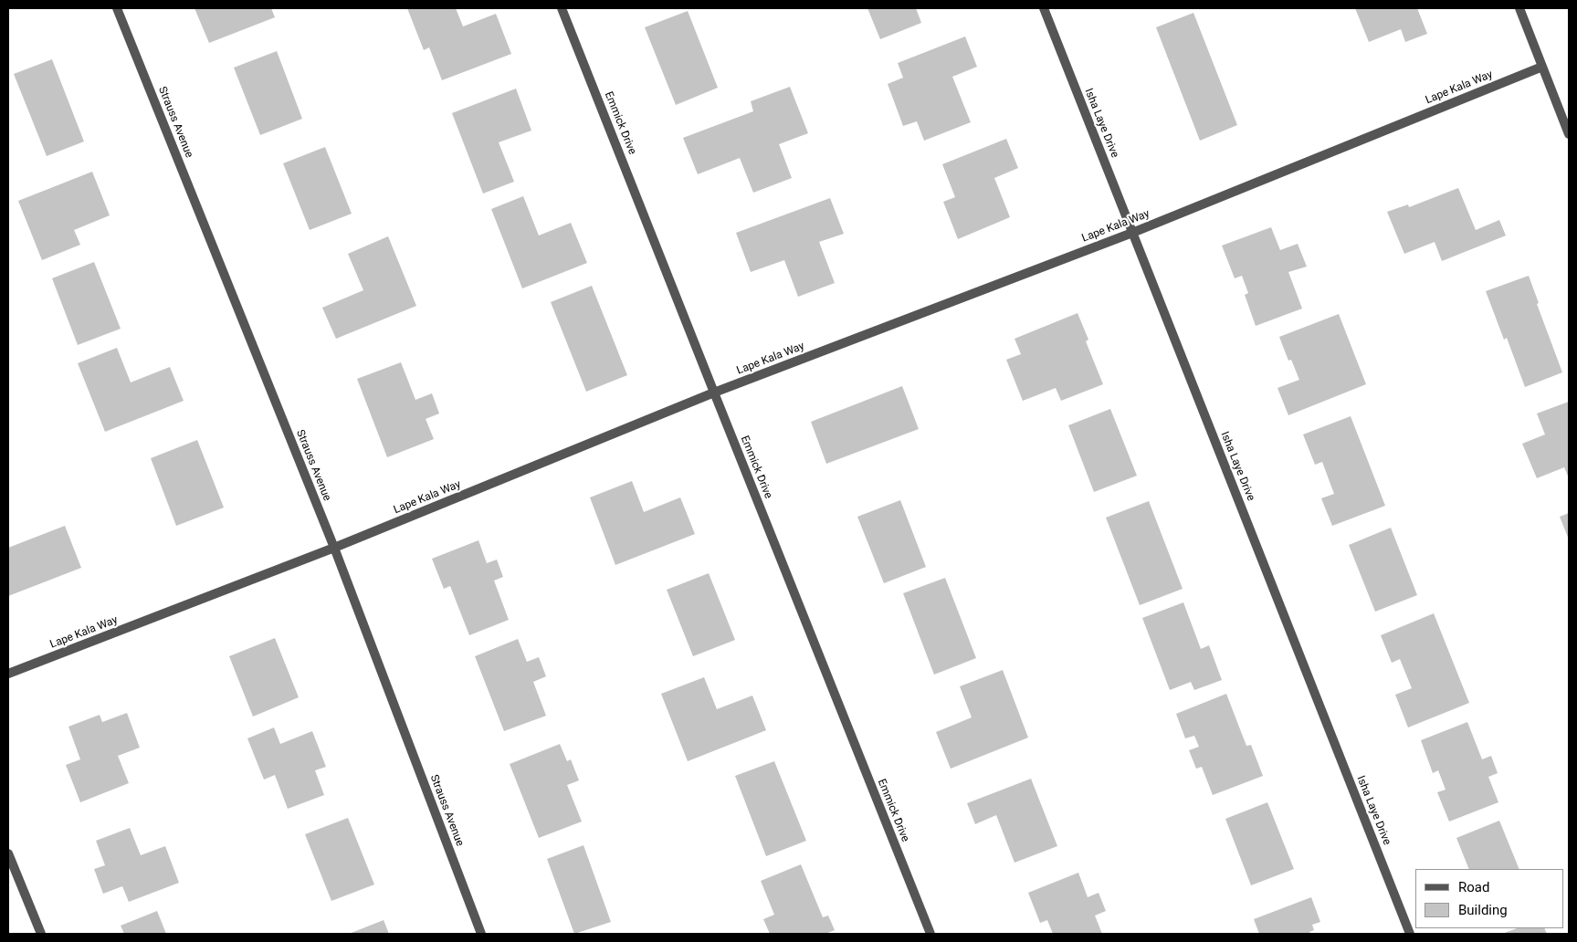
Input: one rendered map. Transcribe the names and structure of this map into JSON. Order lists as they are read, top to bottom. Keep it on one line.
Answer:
{"streets":{"street":["Lape Kala Way","Strauss Avenue","Emmick Drive","Isha Laye Drive"]},"crossings":[["Lape Kala Way","Strauss Avenue"],["Lape Kala Way","Emmick Drive"],["Lape Kala Way","Isha Laye Drive"]],"legend":["Road","Building"]}
